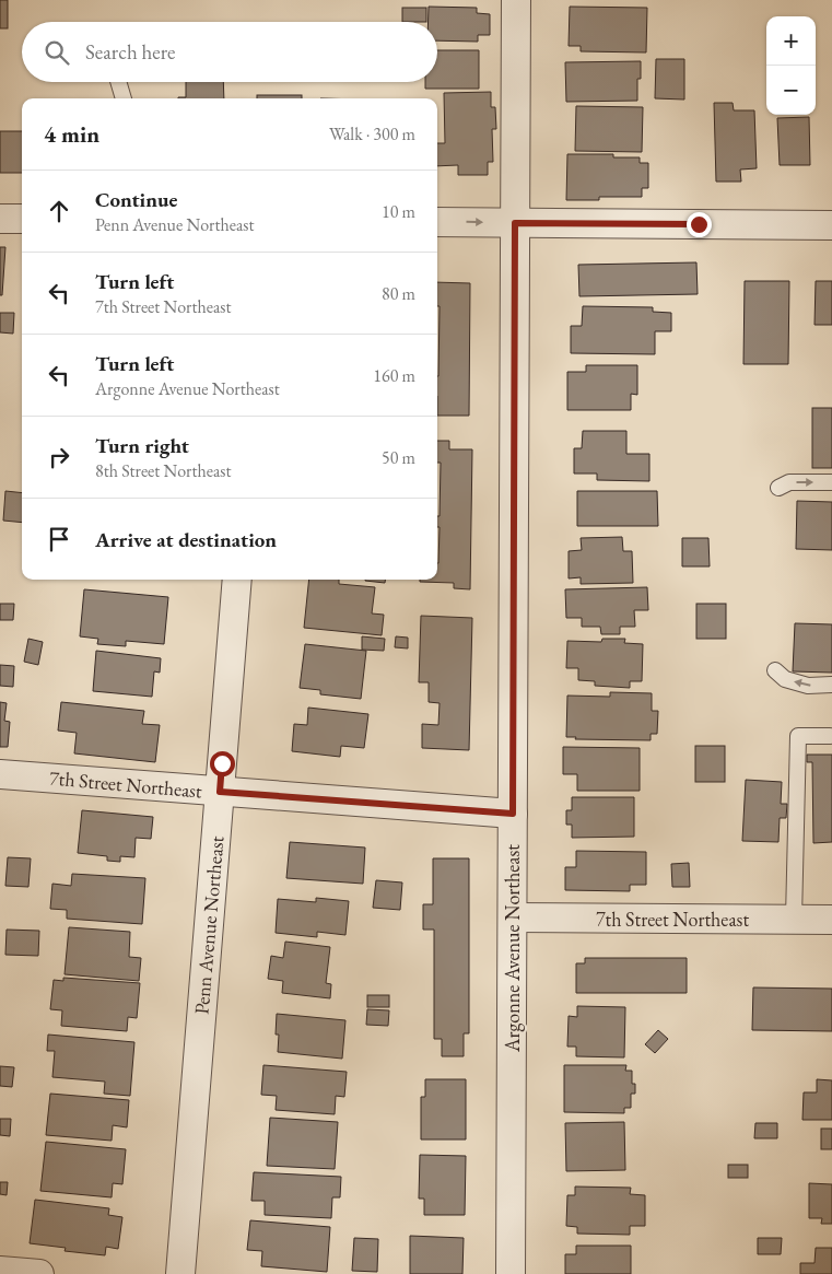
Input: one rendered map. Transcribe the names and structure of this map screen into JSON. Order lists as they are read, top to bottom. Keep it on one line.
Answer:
{"streets":{"street":["7th Street Northeast","Penn Avenue Northeast","Argonne Avenue Northeast"]},"crossings":[["7th Street Northeast","Penn Avenue Northeast"],["7th Street Northeast","Argonne Avenue Northeast"]],"page":{"map_buttons":["+","−"],"search":"Search here","heading":["4 min","Walk · 300 m"],"list":[["Continue","Penn Avenue Northeast","10 m"],["Turn left","7th Street Northeast","80 m"],["Turn left","Argonne Avenue Northeast","160 m"],["Turn right","8th Street Northeast","50 m"],"Arrive at destination"]}}
